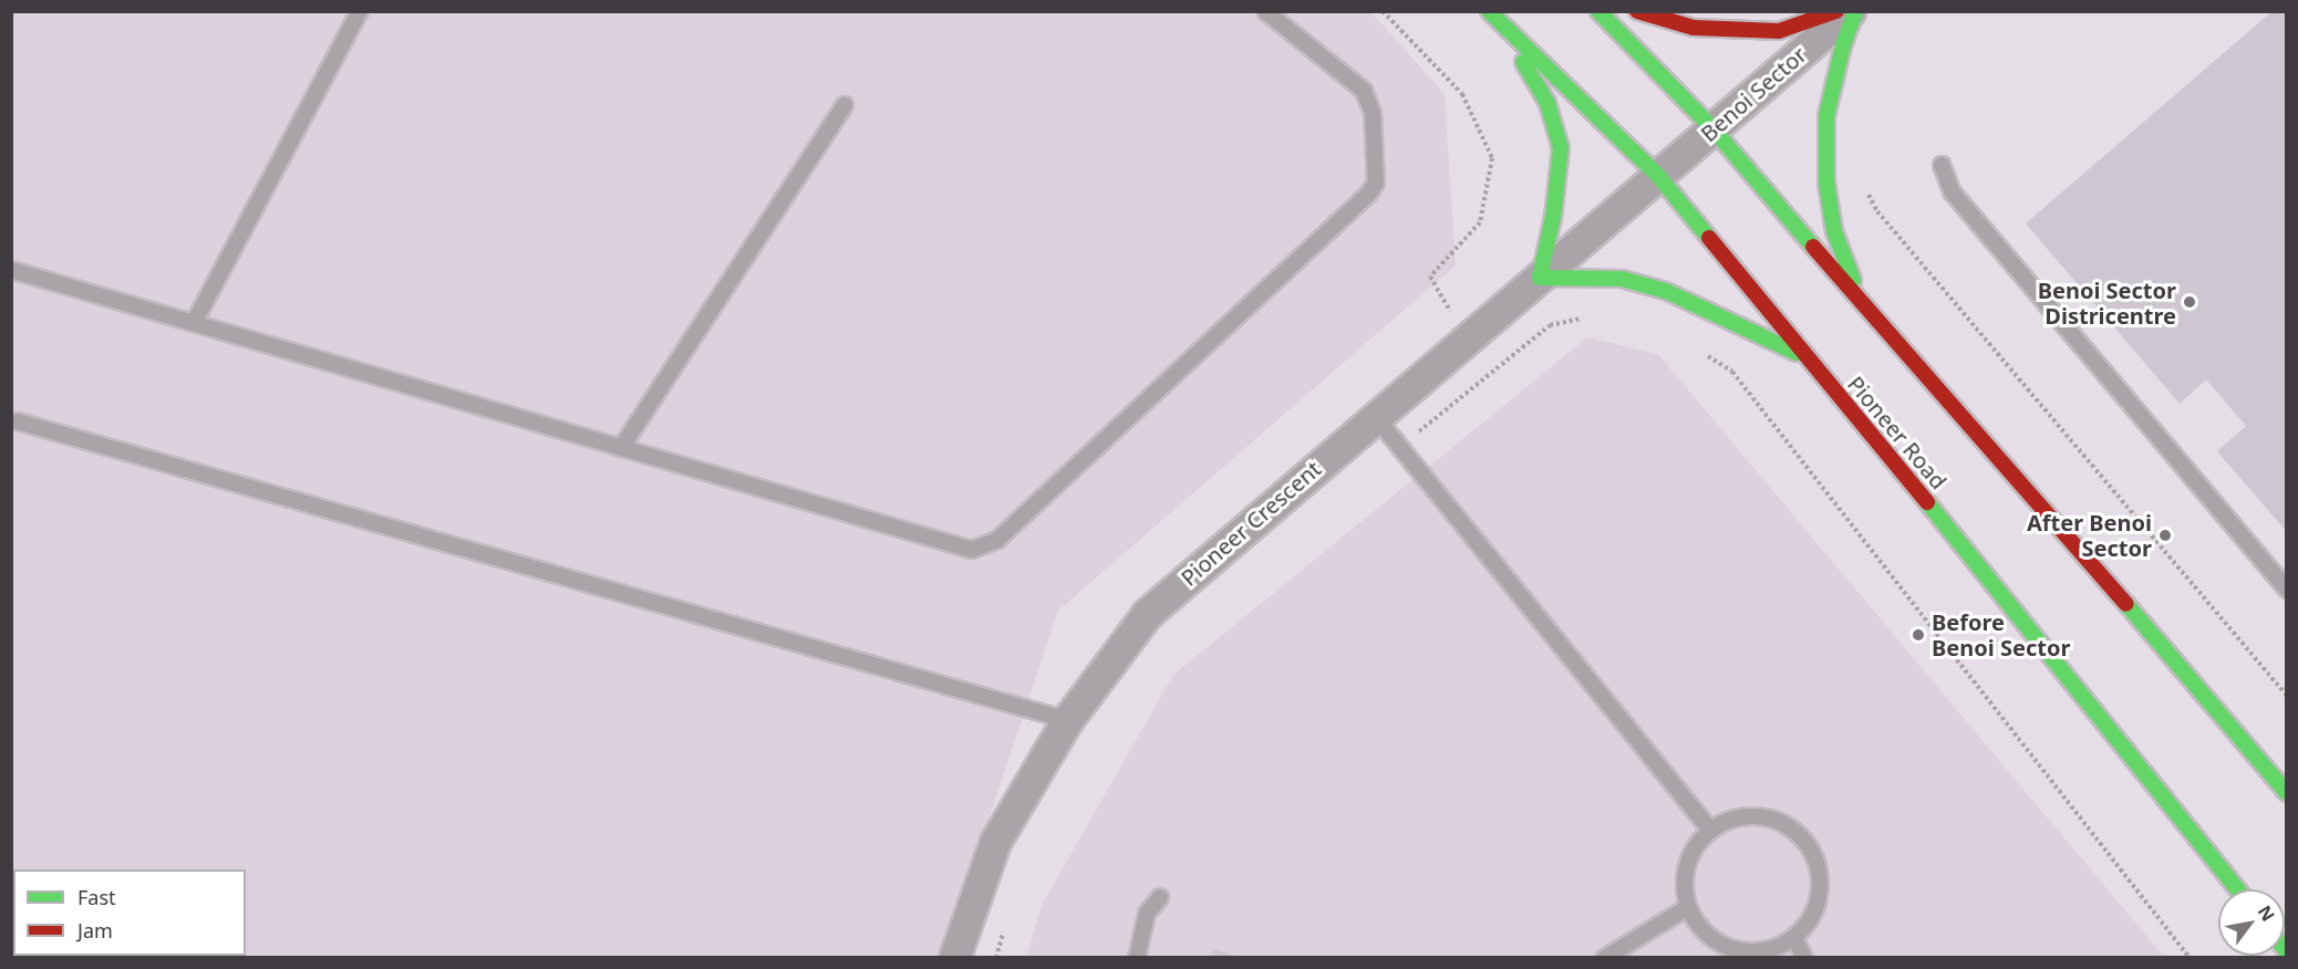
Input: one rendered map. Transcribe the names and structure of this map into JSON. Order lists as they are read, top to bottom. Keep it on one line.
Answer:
{"streets":{"main road":["Pioneer Road"],"street":["Benoi Sector","Pioneer Crescent"]},"crossings":[["Benoi Sector","Pioneer Road"],["Benoi Sector","Pioneer Crescent"],["Pioneer Road","Pioneer Crescent"]],"places":["Benoi Sector Districentre","After Benoi Sector","Before Benoi Sector"],"legend":["Fast","Jam"],"north":"top right"}
